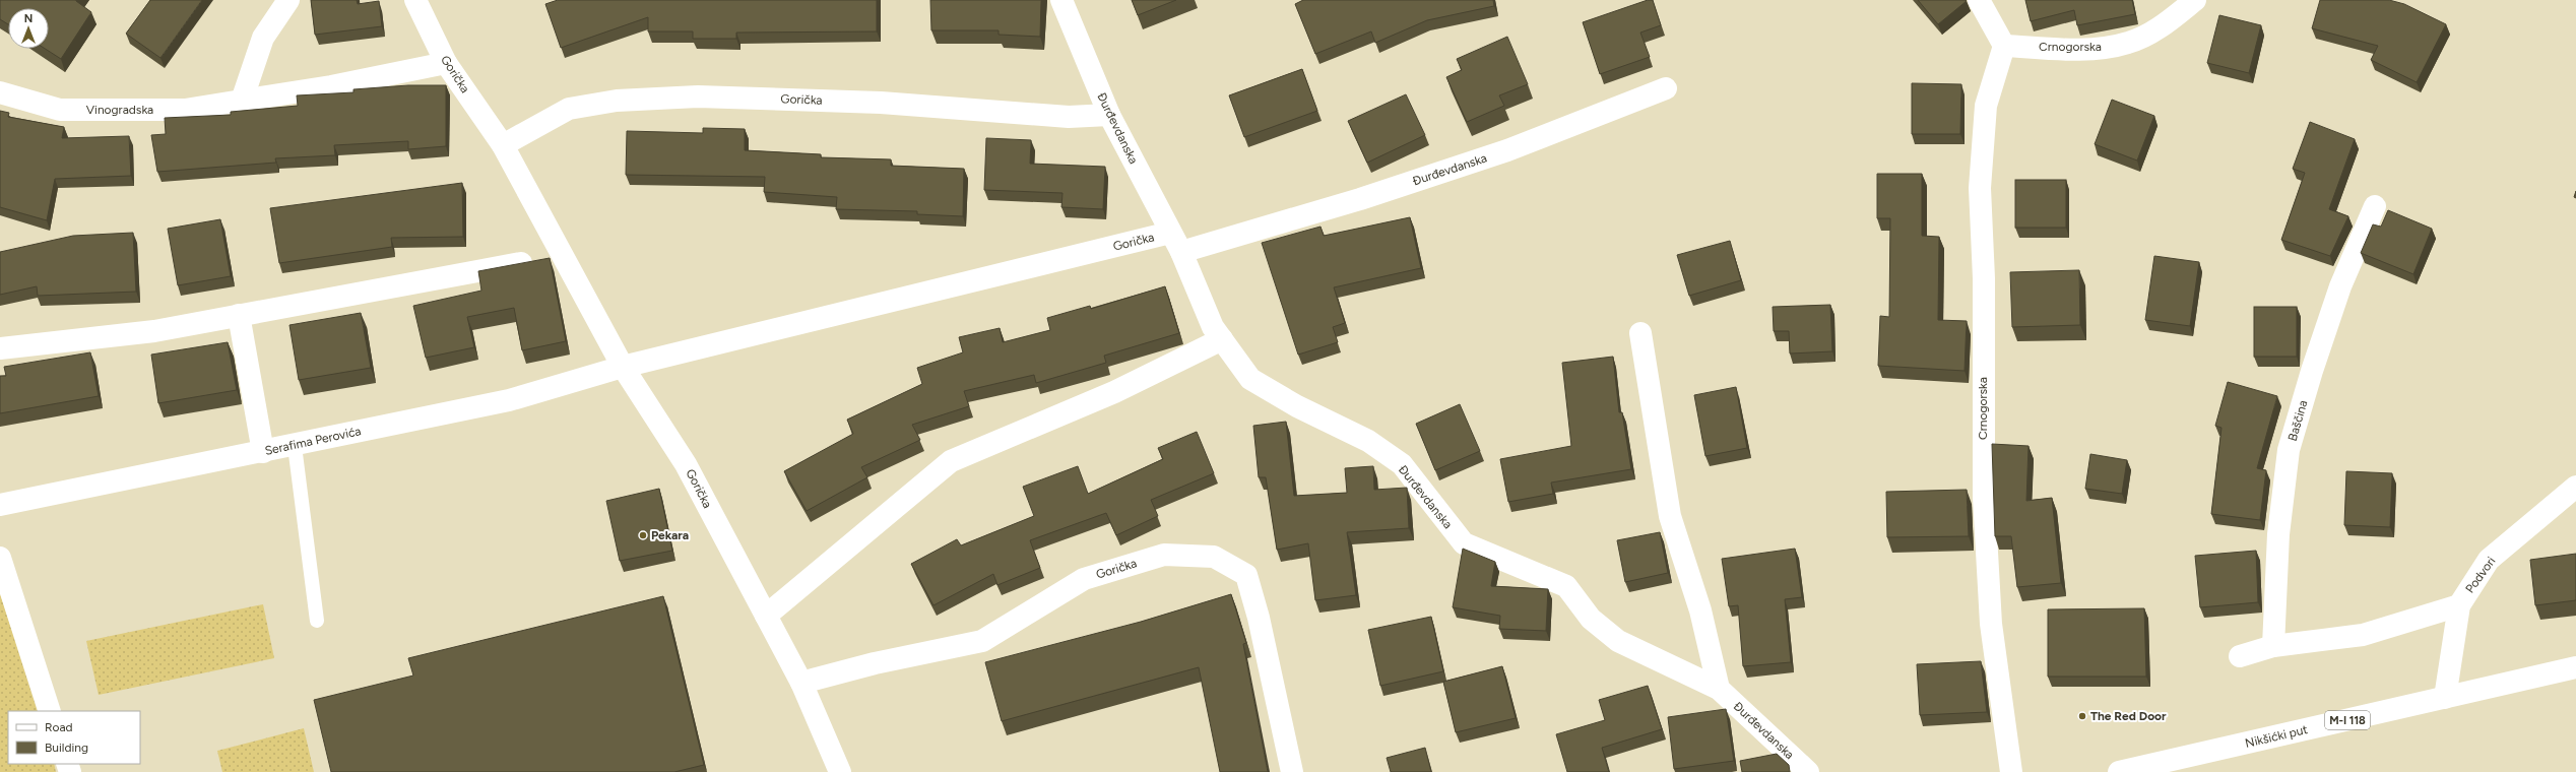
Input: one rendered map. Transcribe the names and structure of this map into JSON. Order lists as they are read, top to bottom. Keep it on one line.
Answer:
{"streets":{"street":["Crnogorska","Gorička","Vinogradska","Đurđevdanska","Baščina","Serafima Perovića","Podvori","M-I 118","Nikšićki put"]},"crossings":[["Gorička","Vinogradska"],["Gorička","Đurđevdanska"],["Gorička","Serafima Perovića"],["Podvori","Nikšićki put"]],"places":["Pekara","The Red Door"],"legend":["Road","Building"],"north":"top"}
